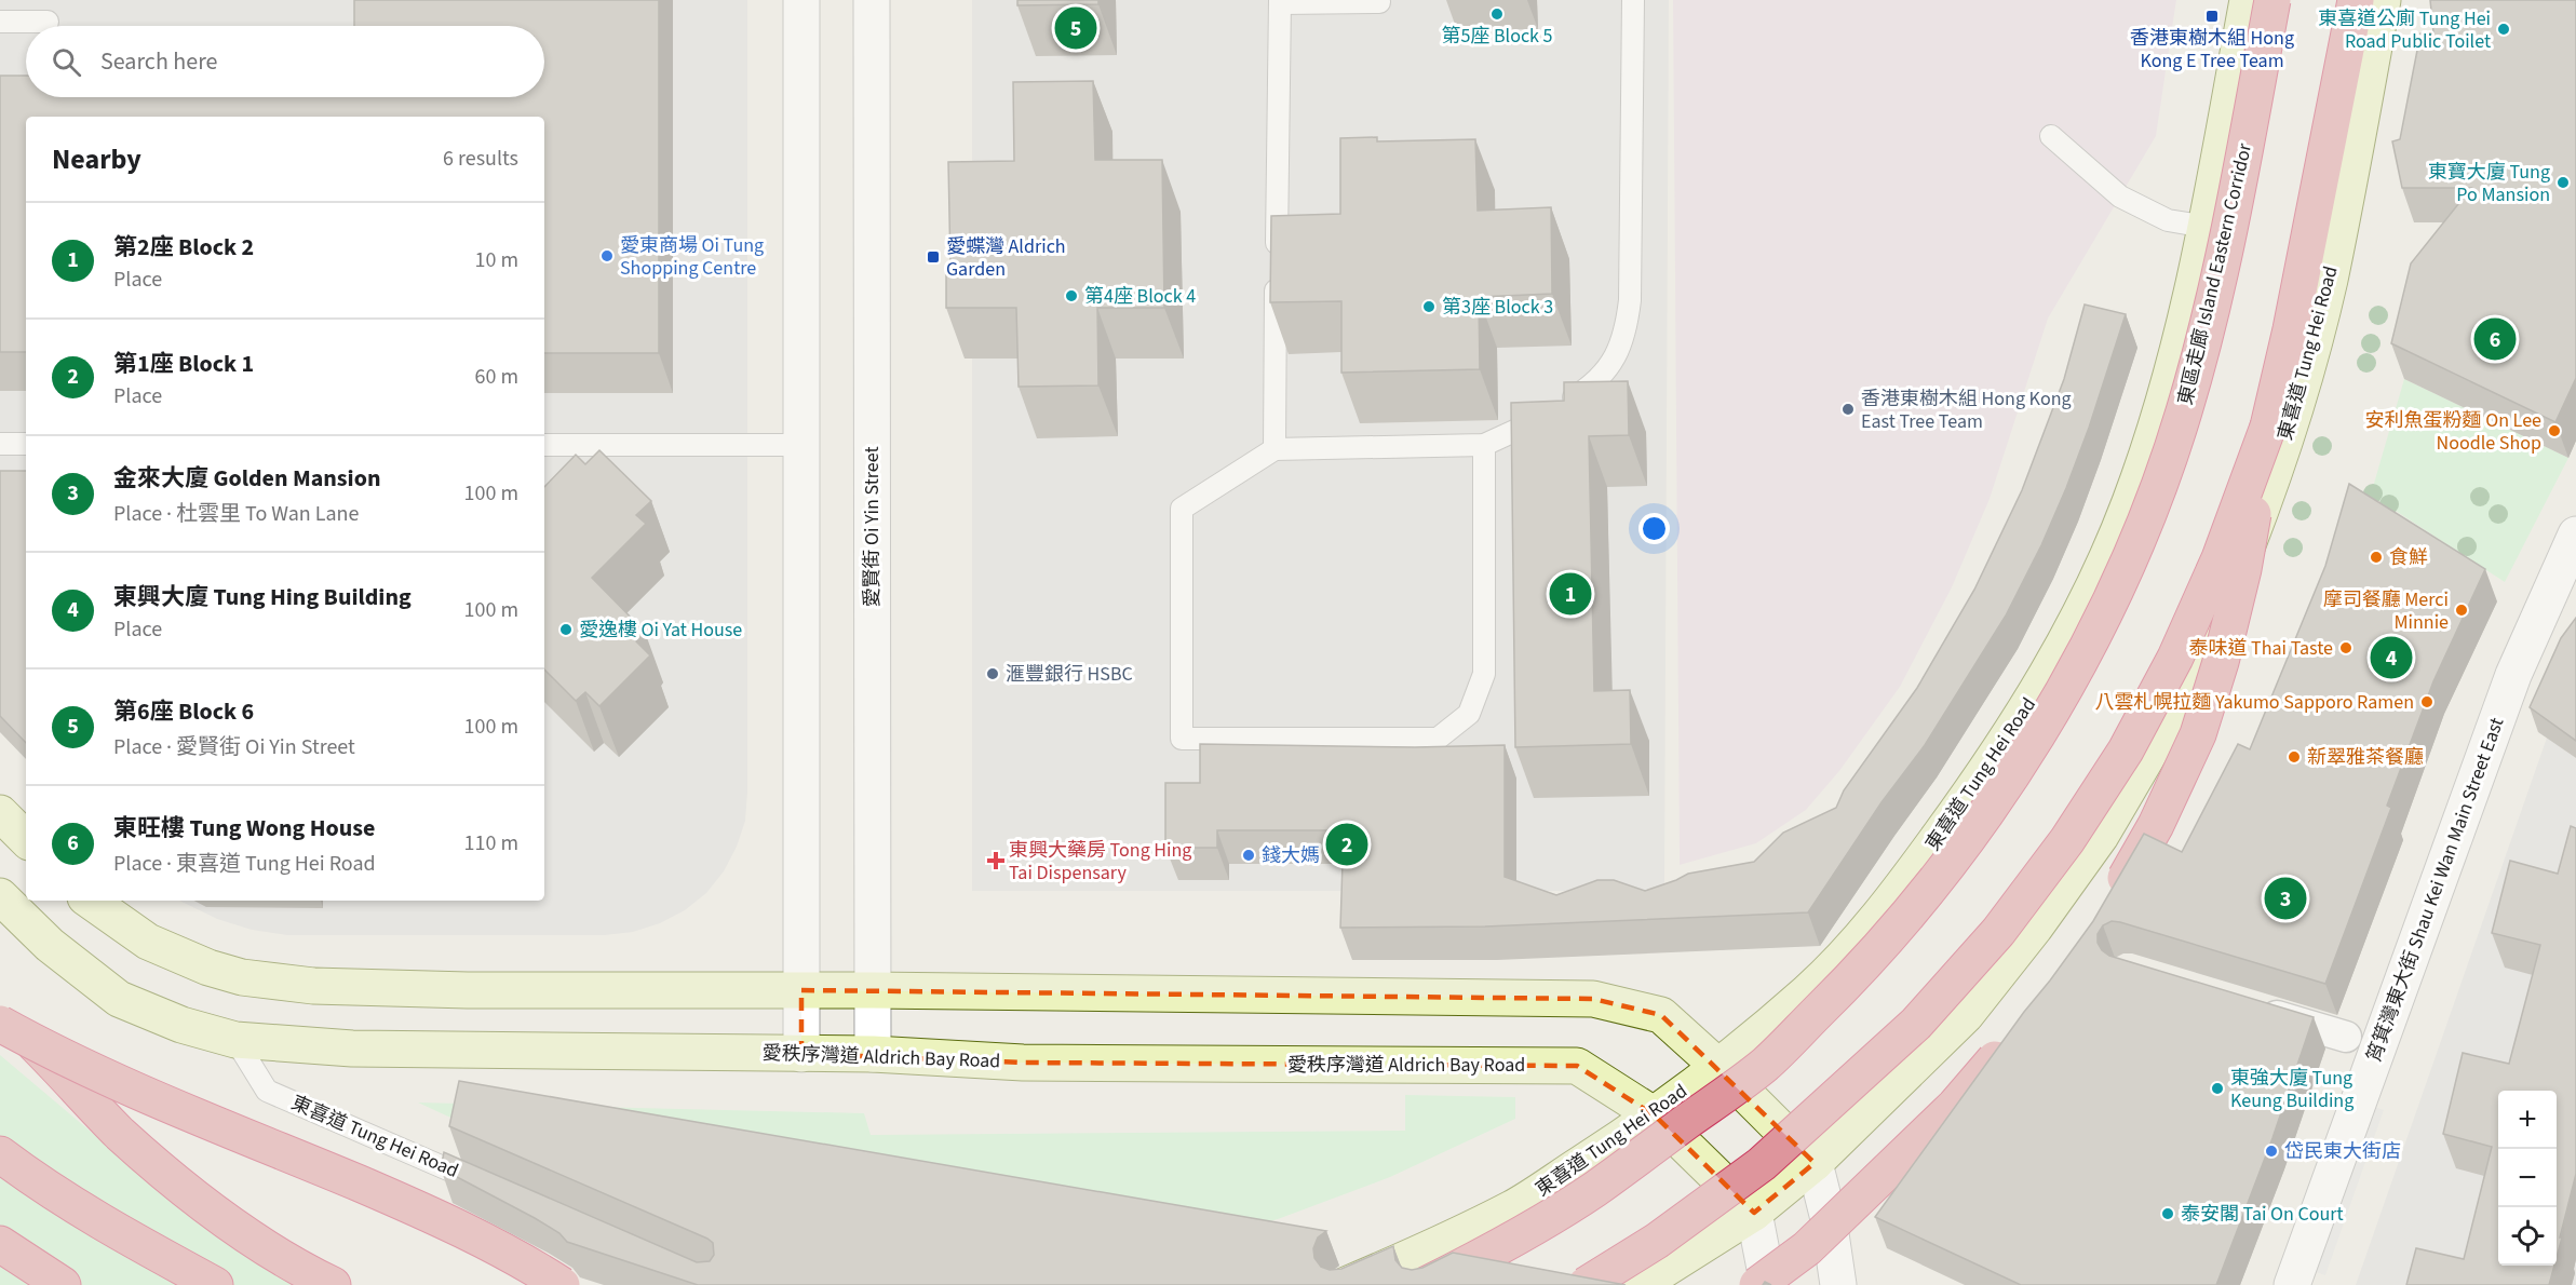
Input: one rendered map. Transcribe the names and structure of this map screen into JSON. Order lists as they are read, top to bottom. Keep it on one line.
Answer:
{"streets":{"highway":["東區走廊 Island Eastern Corridor"],"main road":["東喜道 Tung Hei Road","愛秩序灣道 Aldrich Bay Road"],"street":["愛賢街 Oi Yin Street","筲箕灣東大街 Shau Kei Wan Main Street East"]},"crossings":[["東喜道 Tung Hei Road","愛秩序灣道 Aldrich Bay Road"],["愛賢街 Oi Yin Street","愛秩序灣道 Aldrich Bay Road"]],"places":{"other":["第5座 Block 5","東喜道公廁 Tung Hei Road Public Toilet","東寶大廈 Tung Po Mansion","愛東商場 Oi Tung Shopping Centre","第4座 Block 4","第3座 Block 3","香港東樹木組 Hong Kong East Tree Team","安利魚蛋粉麵 On Lee Noodle Shop","食鮮","摩司餐廳 Merci Minnie","愛逸樓 Oi Yat House","泰味道 Thai Taste","滙豐銀行 HSBC","八雲札幌拉麵 Yakumo Sapporo Ramen","新翠雅茶餐廳","錢大媽","東強大廈 Tung Keung Building","岱民東大街店","泰安閣 Tai On Court"],"transit":["香港東樹木組 Hong Kong E Tree Team","愛蝶灣 Aldrich Garden"],"health":["東興大藥房 Tong Hing Tai Dispensary"]},"page":{"pins":["5","6","1","4","2","3"],"search":"Search here","heading":["Nearby","6 results"],"list":[{"mark":"1","name":"第2座 Block 2","note":"Place","value":"10 m"},{"mark":"2","name":"第1座 Block 1","note":"Place","value":"60 m"},{"mark":"3","name":"金來大廈 Golden Mansion","note":"Place · 杜雲里 To Wan Lane","value":"100 m"},{"mark":"4","name":"東興大廈 Tung Hing Building","note":"Place","value":"100 m"},{"mark":"5","name":"第6座 Block 6","note":"Place · 愛賢街 Oi Yin Street","value":"100 m"},{"mark":"6","name":"東旺樓 Tung Wong House","note":"Place · 東喜道 Tung Hei Road","value":"110 m"}],"map_buttons":["+","−"]}}
